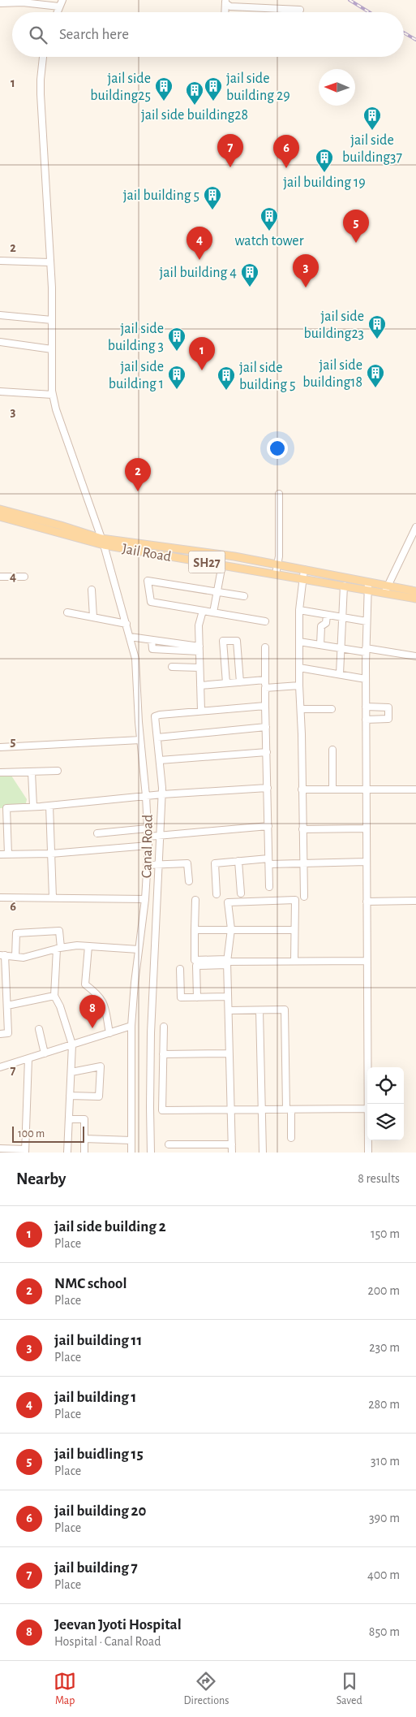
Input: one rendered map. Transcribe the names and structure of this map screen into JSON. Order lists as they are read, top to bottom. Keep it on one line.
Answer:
{"streets":{"main road":["Jail Road","SH27"],"street":["Canal Road"]},"crossings":[["Jail Road","Canal Road"]],"places":{"building":["jail side building25","jail side building 29","jail side building28","jail side building37","jail building 19","jail building 5","watch tower","jail building 4","jail side building23","jail side building 3","jail side building18","jail side building 1","jail side building 5"]},"scale_bar":"100 m","north":"left","page":{"search":"Search here","pins":["7","6","5","4","3","1","2","8"],"scale":"100 m","heading":["Nearby","8 results"],"list":[{"mark":"1","name":"jail side building 2","note":"Place","value":"150 m"},{"mark":"2","name":"NMC school","note":"Place","value":"200 m"},{"mark":"3","name":"jail building 11","note":"Place","value":"230 m"},{"mark":"4","name":"jail building 1","note":"Place","value":"280 m"},{"mark":"5","name":"jail buidling 15","note":"Place","value":"310 m"},{"mark":"6","name":"jail building 20","note":"Place","value":"390 m"},{"mark":"7","name":"jail building 7","note":"Place","value":"400 m"},{"mark":"8","name":"Jeevan Jyoti Hospital","note":"Hospital · Canal Road","value":"850 m"}],"nav":["Map","Directions","Saved"]},"grid":{"rows":["1","2","3","4","5","6","7"]}}
